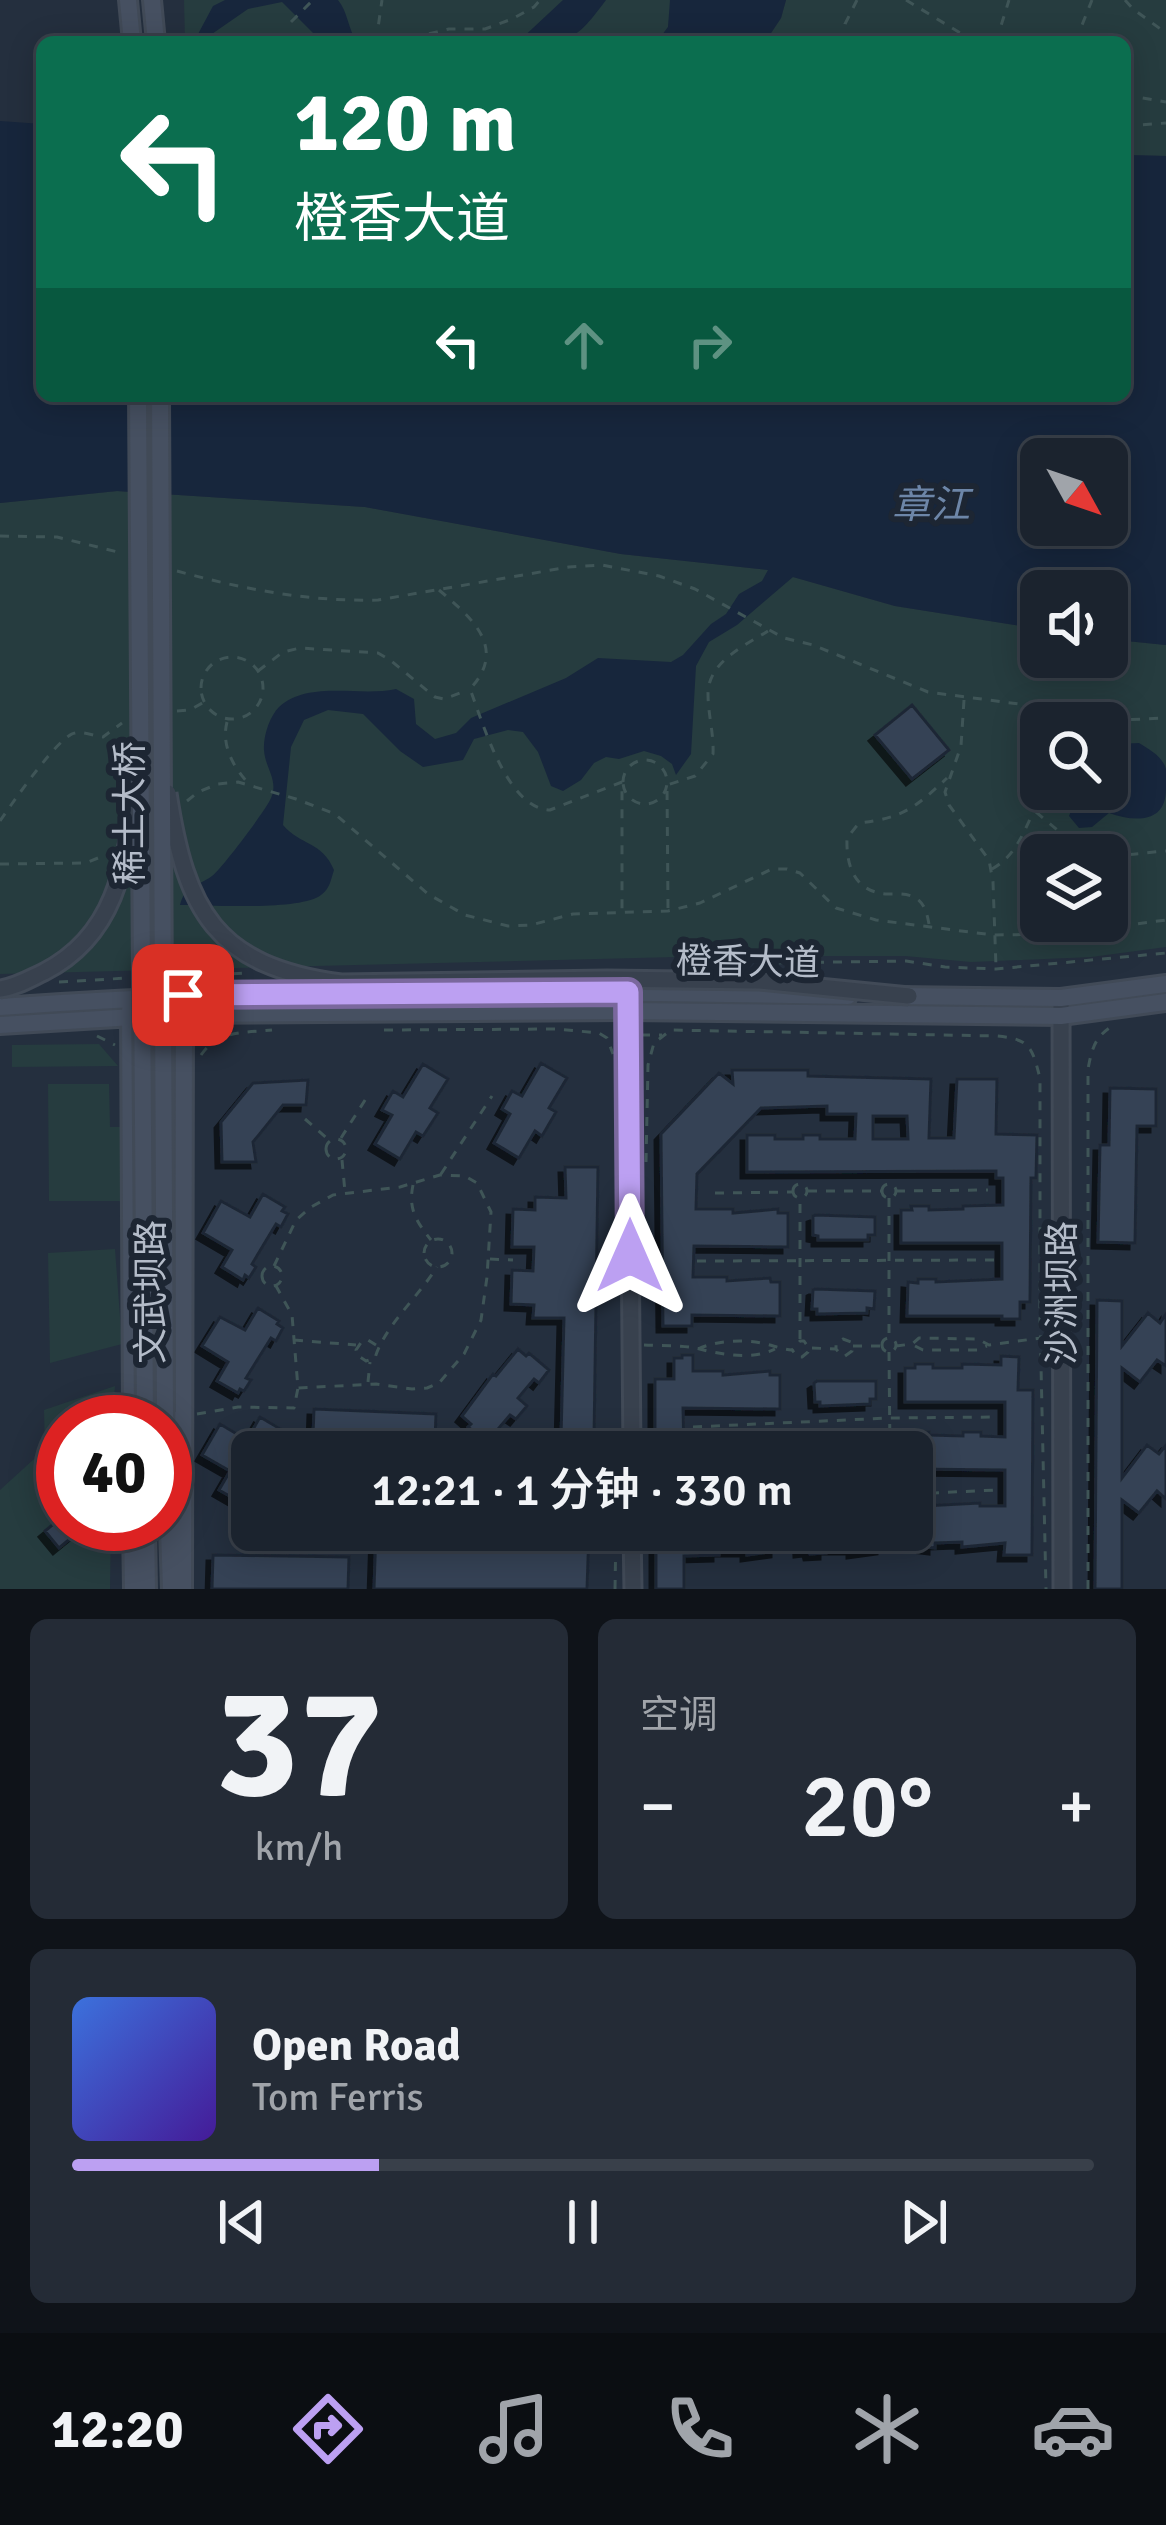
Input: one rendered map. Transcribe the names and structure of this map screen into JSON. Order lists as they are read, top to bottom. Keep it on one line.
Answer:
{"streets":{"main road":["稀土大桥","橙香大道","文武坝路"],"street":["沙洲坝路"]},"crossings":[["橙香大道","文武坝路"],["橙香大道","沙洲坝路"]],"water":["章江"],"north":"bottom right","page":{"turn":["120 m","橙香大道"],"limit":"40","trip":"12:21 · 1 分钟 · 330 m","tile":[["37","km/h"],"空调"],"heat":["−","20°","+"],"song":["Open Road","Tom Ferris"],"tabs":"12:20"}}
